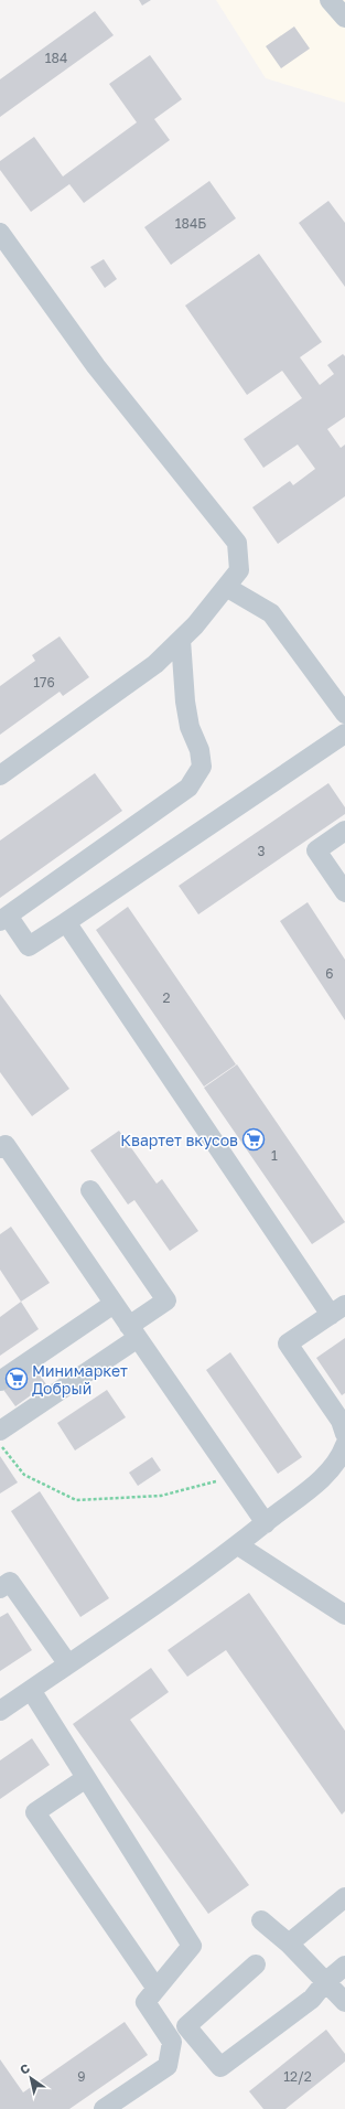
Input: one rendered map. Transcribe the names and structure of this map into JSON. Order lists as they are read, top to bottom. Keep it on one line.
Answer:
{"places":{"supermarket":["Квартет вкусов","Минимаркет Добрый"]},"house_numbers":["184","184Б","176","3","6","2","1","9","12/2"],"north":"top left"}
